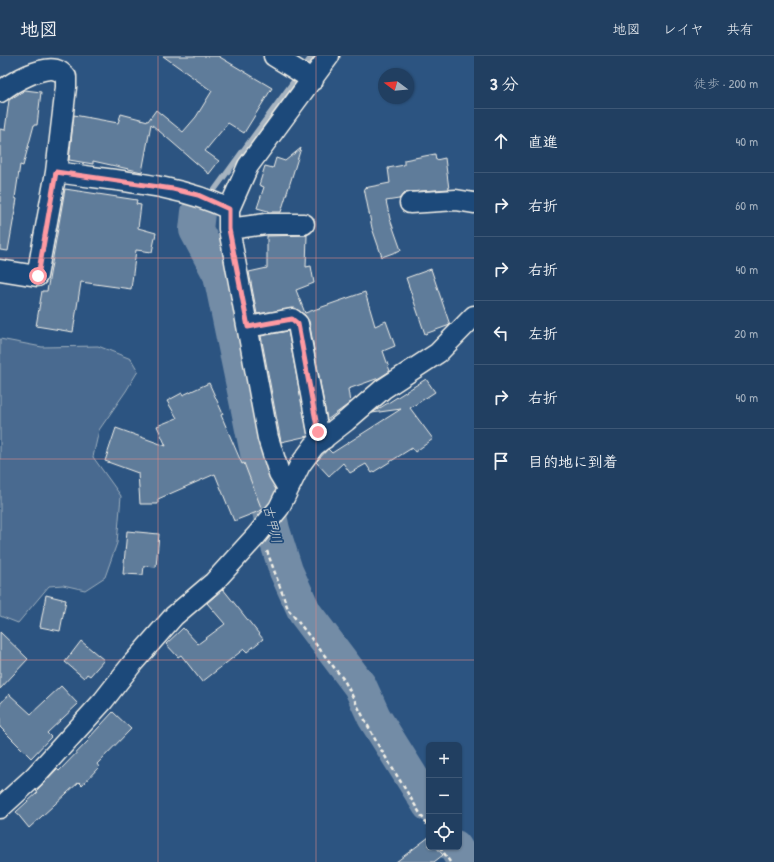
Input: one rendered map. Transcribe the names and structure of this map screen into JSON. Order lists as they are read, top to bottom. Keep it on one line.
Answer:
{"water":["古甲川"],"north":"left","page":{"header":"地図","nav":["地図","レイヤ","共有"],"heading":["3 分","徒歩 · 200 m"],"list":[["直進","40 m"],["右折","60 m"],["右折","40 m"],["左折","20 m"],["右折","40 m"],"目的地に到着"],"map_buttons":["+","−"]}}
